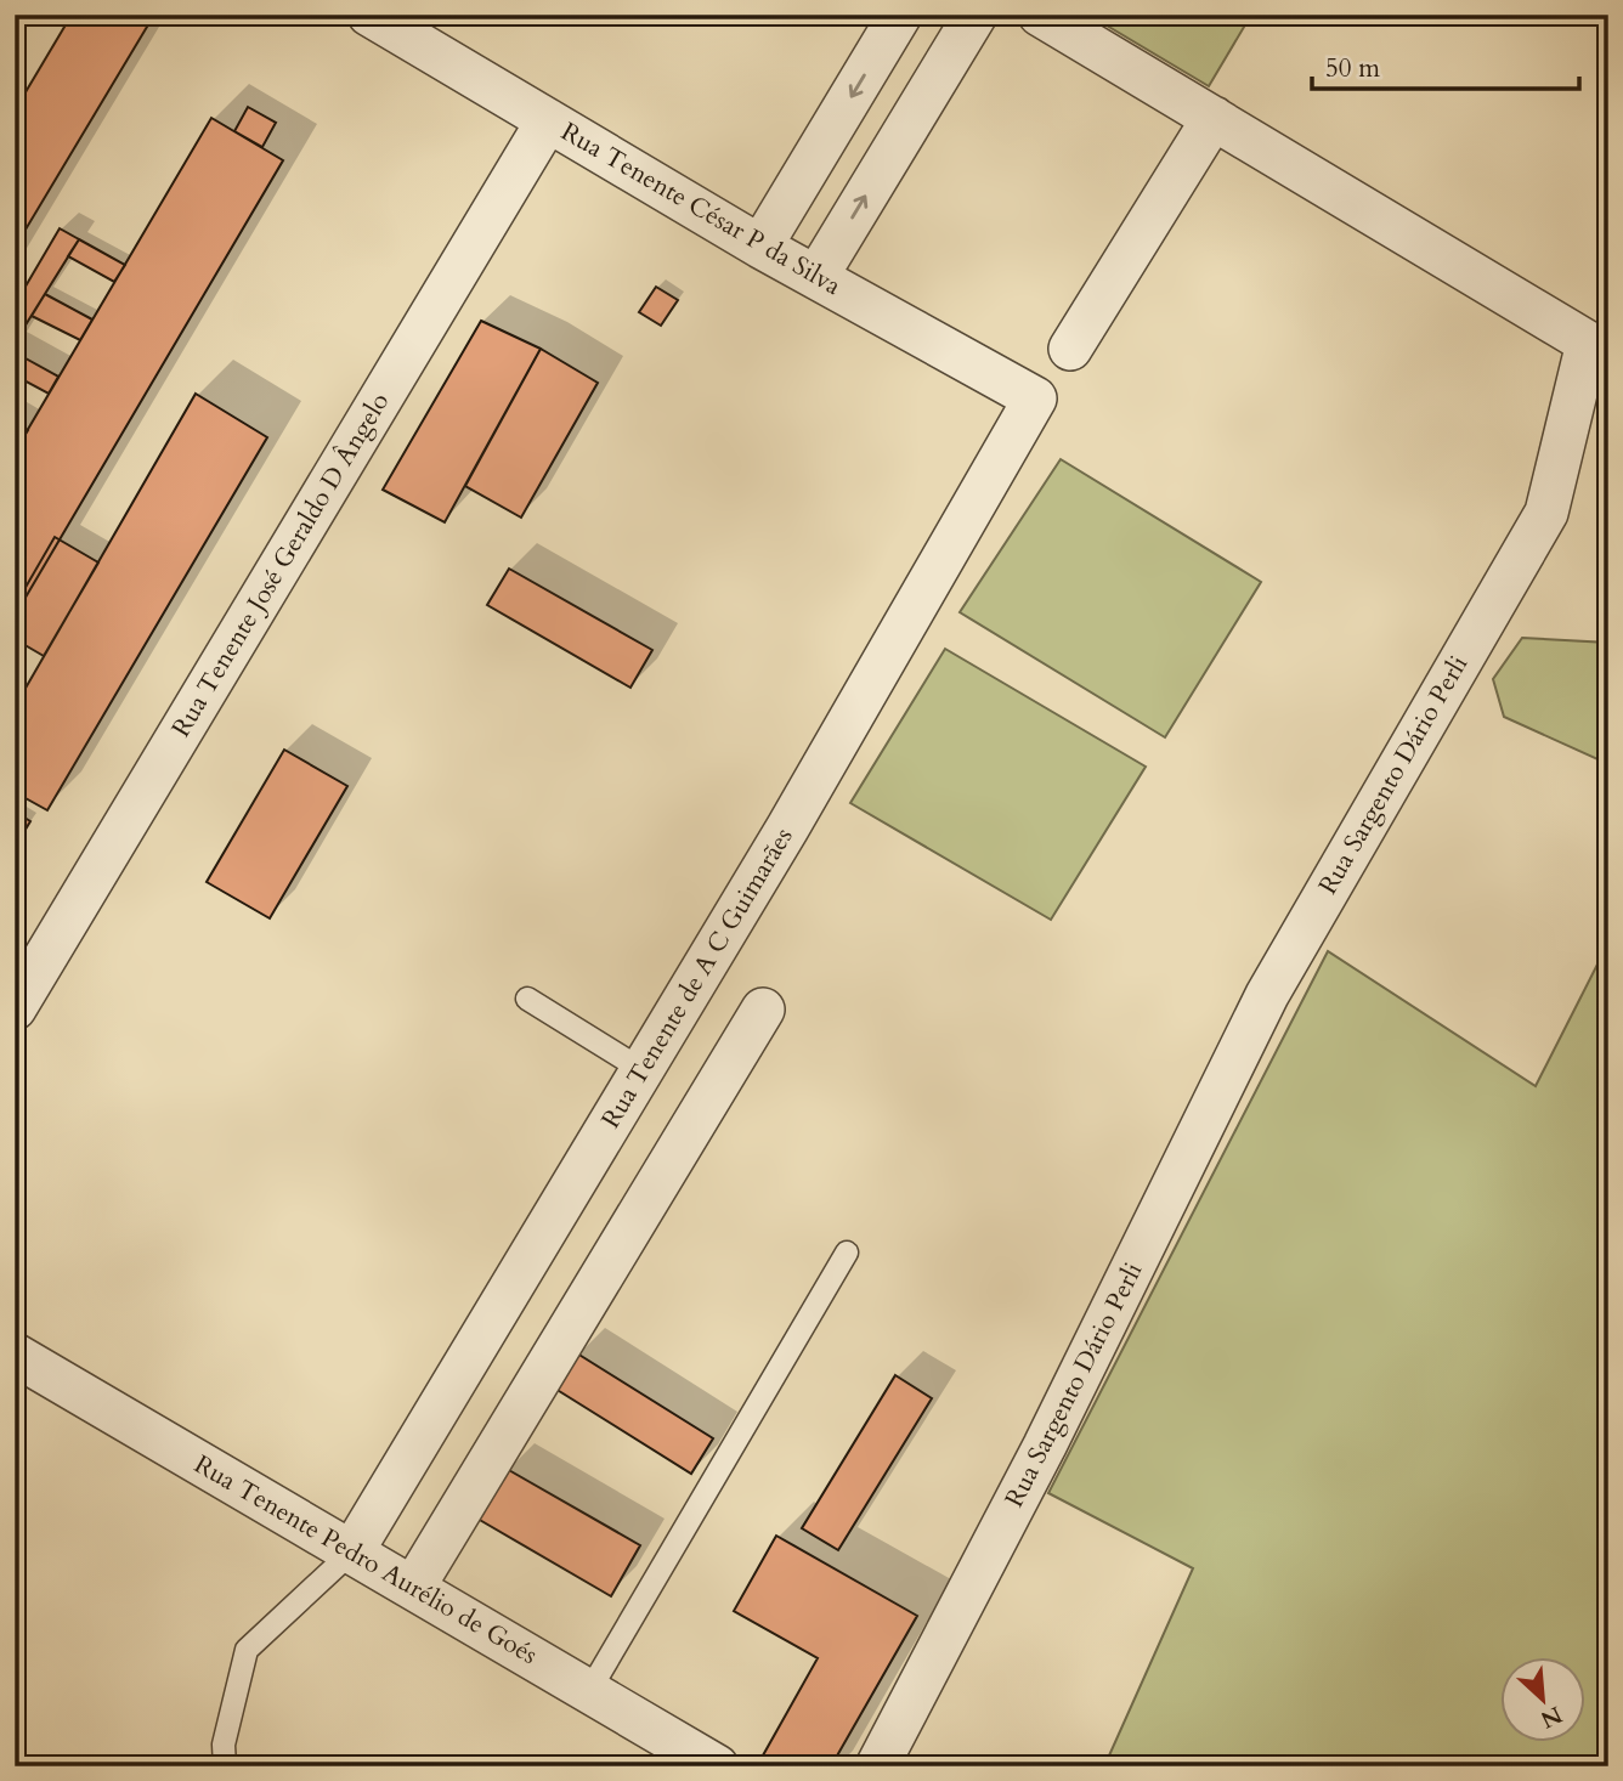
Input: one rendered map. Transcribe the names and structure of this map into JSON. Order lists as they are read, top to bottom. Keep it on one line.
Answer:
{"streets":{"street":["Rua Tenente César P da Silva","Rua Tenente José Geraldo D Ângelo","Rua Sargento Dário Perli","Rua Tenente de A C Guimarães","Rua Tenente Pedro Aurélio de Goés"]},"crossings":[["Rua Tenente César P da Silva","Rua Tenente José Geraldo D Ângelo"],["Rua Tenente César P da Silva","Rua Tenente de A C Guimarães"],["Rua Tenente de A C Guimarães","Rua Tenente Pedro Aurélio de Goés"]],"scale_bar":"50 m","north":"bottom right"}
